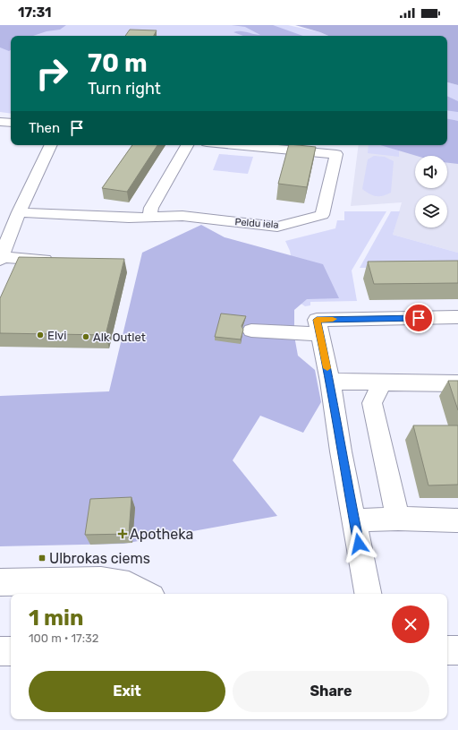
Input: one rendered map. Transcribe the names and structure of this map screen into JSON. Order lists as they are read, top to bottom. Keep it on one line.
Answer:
{"streets":{"street":["Peldu iela"]},"places":{"other":["Elvi","Alk Outlet"],"health":["Apotheka"],"transit":["Ulbrokas ciems"]},"page":{"status":"17:31","turn":["70 m","Turn right"],"then":"Then","heading":["1 min","100 m · 17:32"],"buttons":["Exit","Share"]}}
